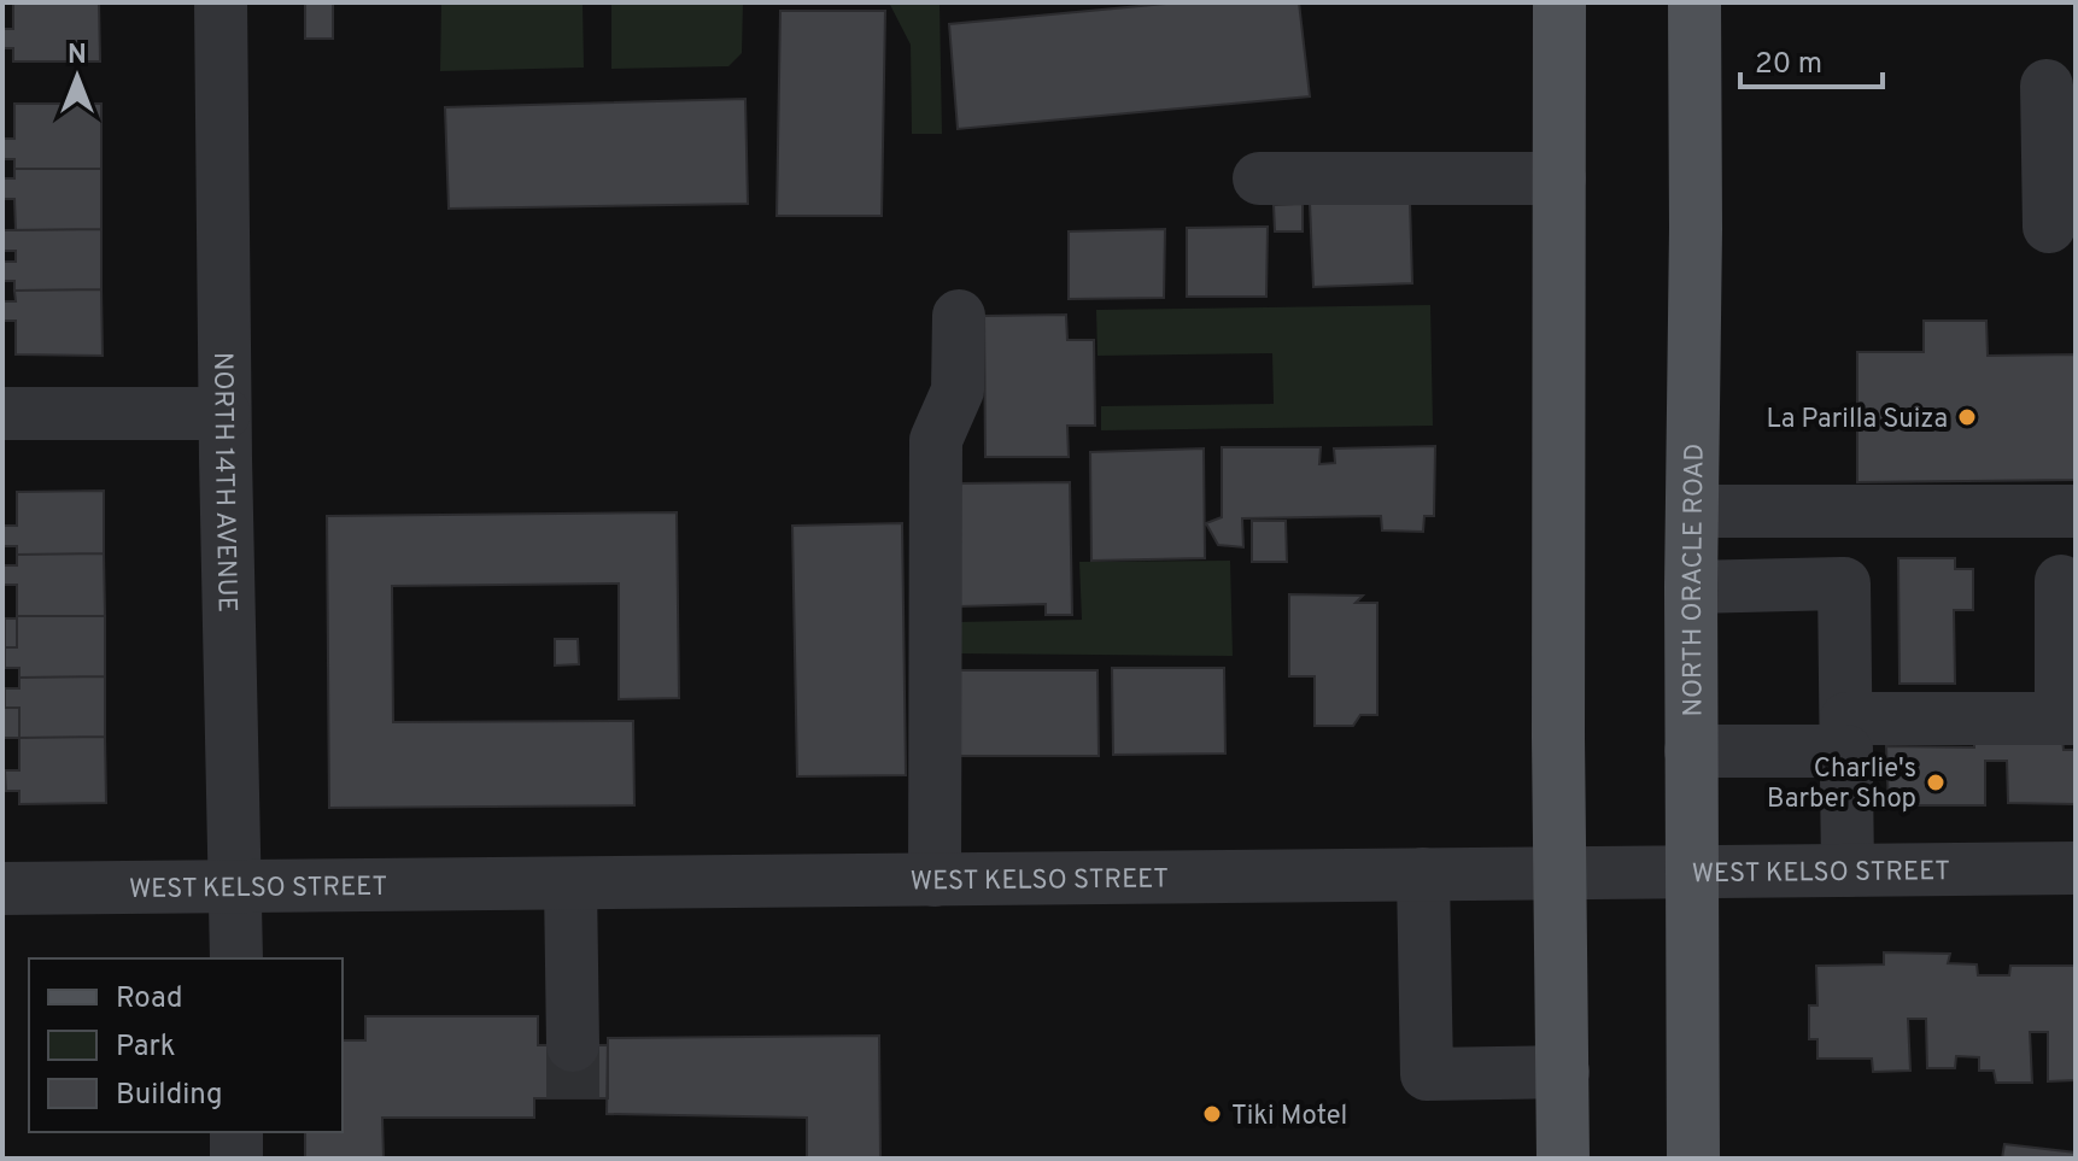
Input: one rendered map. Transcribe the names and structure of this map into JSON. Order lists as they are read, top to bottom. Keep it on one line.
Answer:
{"streets":{"main road":["NORTH ORACLE ROAD"],"street":["NORTH 14TH AVENUE","WEST KELSO STREET"]},"crossings":[["NORTH 14TH AVENUE","WEST KELSO STREET"],["NORTH ORACLE ROAD","WEST KELSO STREET"]],"places":["La Parilla Suiza","Charlie's Barber Shop","Tiki Motel"],"legend":["Road","Park","Building"],"scale_bar":"20 m","north":"top"}
